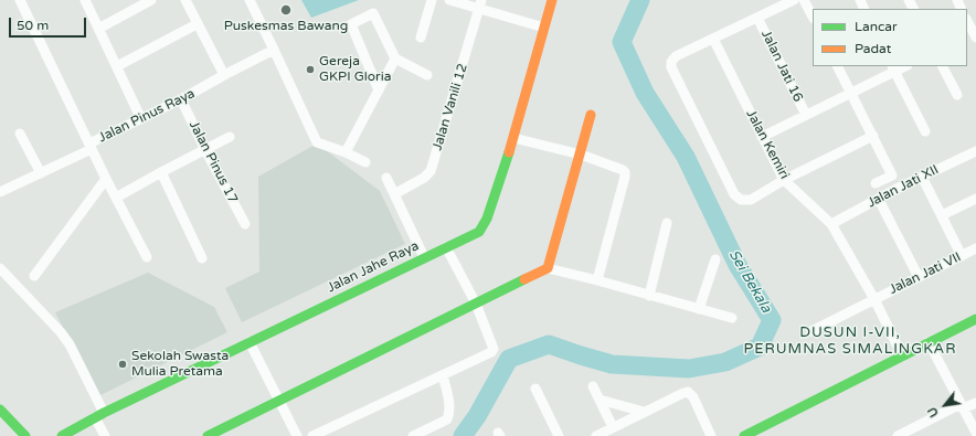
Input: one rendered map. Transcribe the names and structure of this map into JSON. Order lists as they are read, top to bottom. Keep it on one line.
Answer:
{"streets":{"street":["Jalan Jati 16","Jalan Vanili 12","Jalan Pinus Raya","Jalan Kemiri","Jalan Pinus 17","Jalan Jati XII","Jalan Jahe Raya","Jalan Jati VII"]},"crossings":[["Jalan Pinus Raya","Jalan Pinus 17"],["Jalan Kemiri","Jalan Jati XII"],["Jalan Kemiri","Jalan Jati VII"]],"districts":["DUSUN I-VII, PERUMNAS SIMALINGKAR"],"water":["Sei Bekala"],"places":["Puskesmas Bawang","Gereja GKPI Gloria","Sekolah Swasta Mulia Pretama"],"legend":["Lancar","Padat"],"scale_bar":"50 m","north":"bottom left"}
